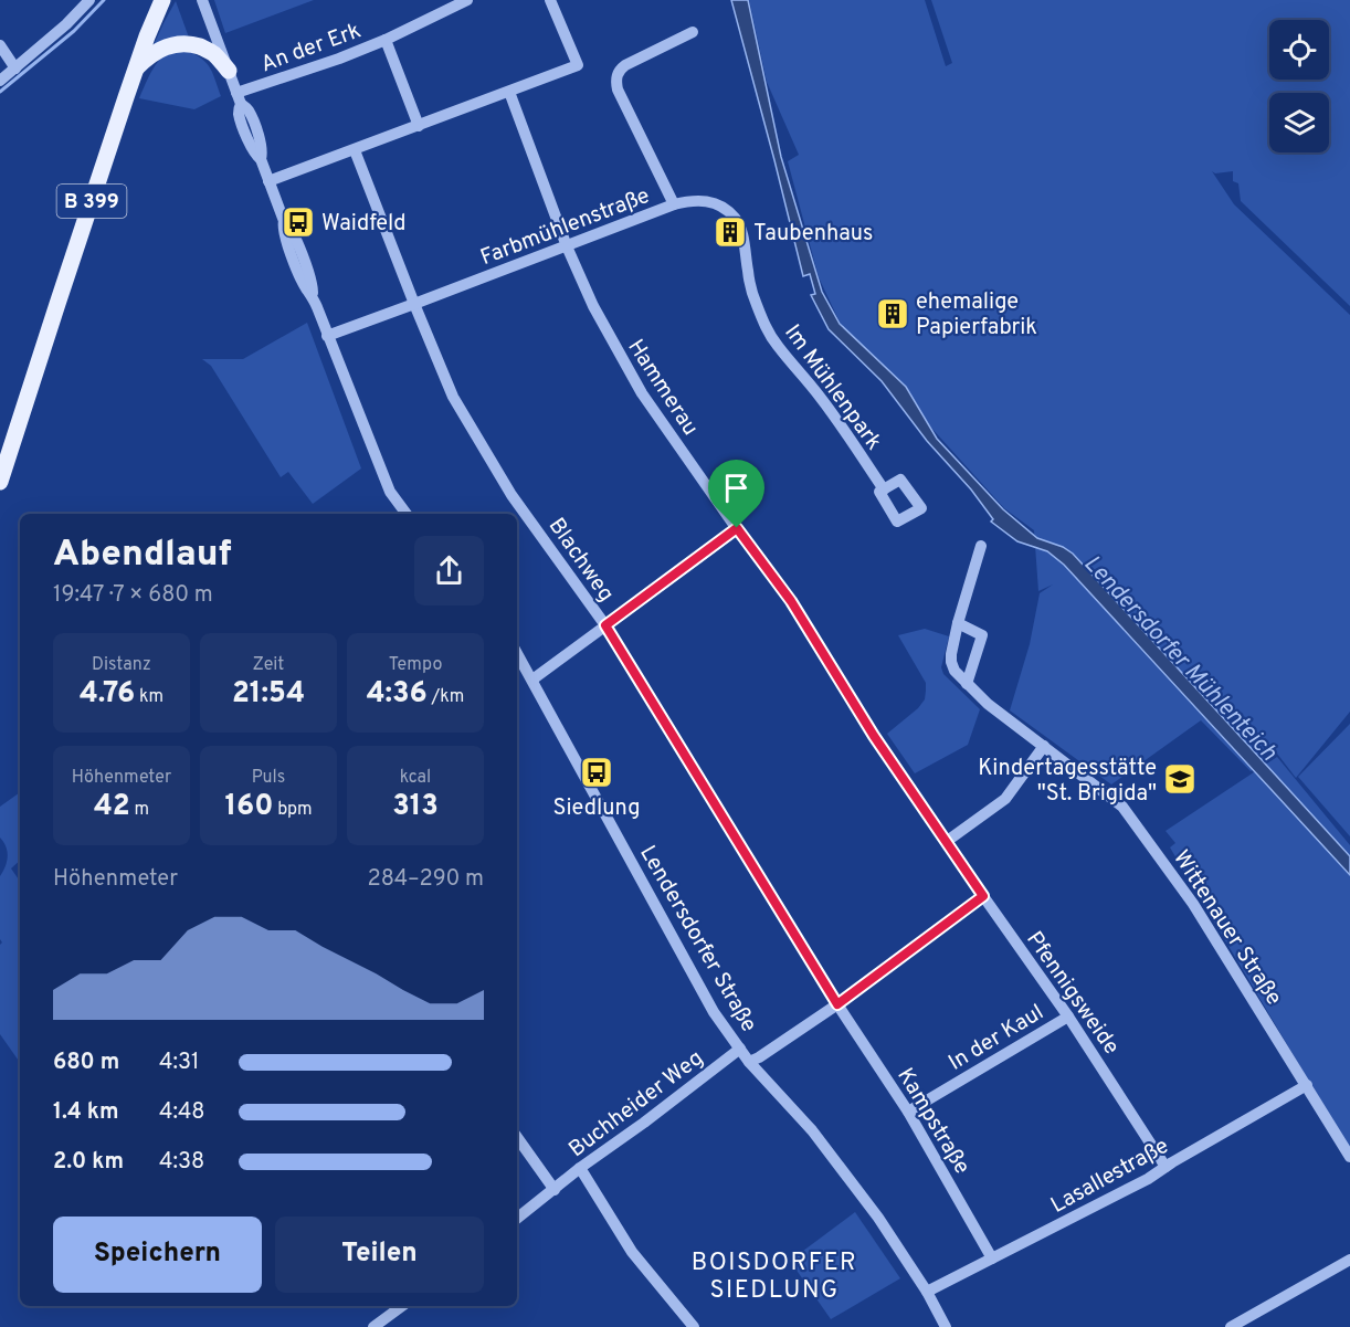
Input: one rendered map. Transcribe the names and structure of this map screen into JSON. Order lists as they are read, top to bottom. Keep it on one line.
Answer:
{"streets":{"main road":["B 399"],"street":["An der Erk","Farbmühlenstraße","Hammerau","Im Mühlenpark","Blachweg","Wittenauer Straße","Lendersdorfer Straße","Pfennigsweide","In der Kaul","Buchheider Weg","Kampstraße","Lasallestraße"]},"crossings":[["Farbmühlenstraße","Hammerau"],["Farbmühlenstraße","Im Mühlenpark"],["Farbmühlenstraße","Blachweg"],["Hammerau","Pfennigsweide"],["Blachweg","Kampstraße"],["Wittenauer Straße","Lasallestraße"],["Lendersdorfer Straße","Buchheider Weg"],["Lendersdorfer Straße","Lasallestraße"],["Pfennigsweide","In der Kaul"],["Pfennigsweide","Lasallestraße"],["In der Kaul","Kampstraße"],["Kampstraße","Lasallestraße"]],"districts":["BOISDORFER SIEDLUNG"],"water":["Lendersdorfer Mühlenteich"],"places":{"bus stop":["Waidfeld","Siedlung"],"building":["Taubenhaus","ehemalige Papierfabrik"],"school or university":["Kindertagesstätte \"St. Brigida\""]},"page":{"heading":["Abendlauf","19:47 · 7 × 680 m"],"stats":[["Distanz","4.76 km"],["Zeit","21:54"],["Tempo","4:36 /km"],["Höhenmeter","42 m"],["Puls","160 bpm"],["kcal","313"]],"chart":["Höhenmeter","284–290 m"],"list":[{"name":"680 m","note":"4:31"},{"name":"1.4 km","note":"4:48"},{"name":"2.0 km","note":"4:38"}],"buttons":["Speichern","Teilen"]}}
